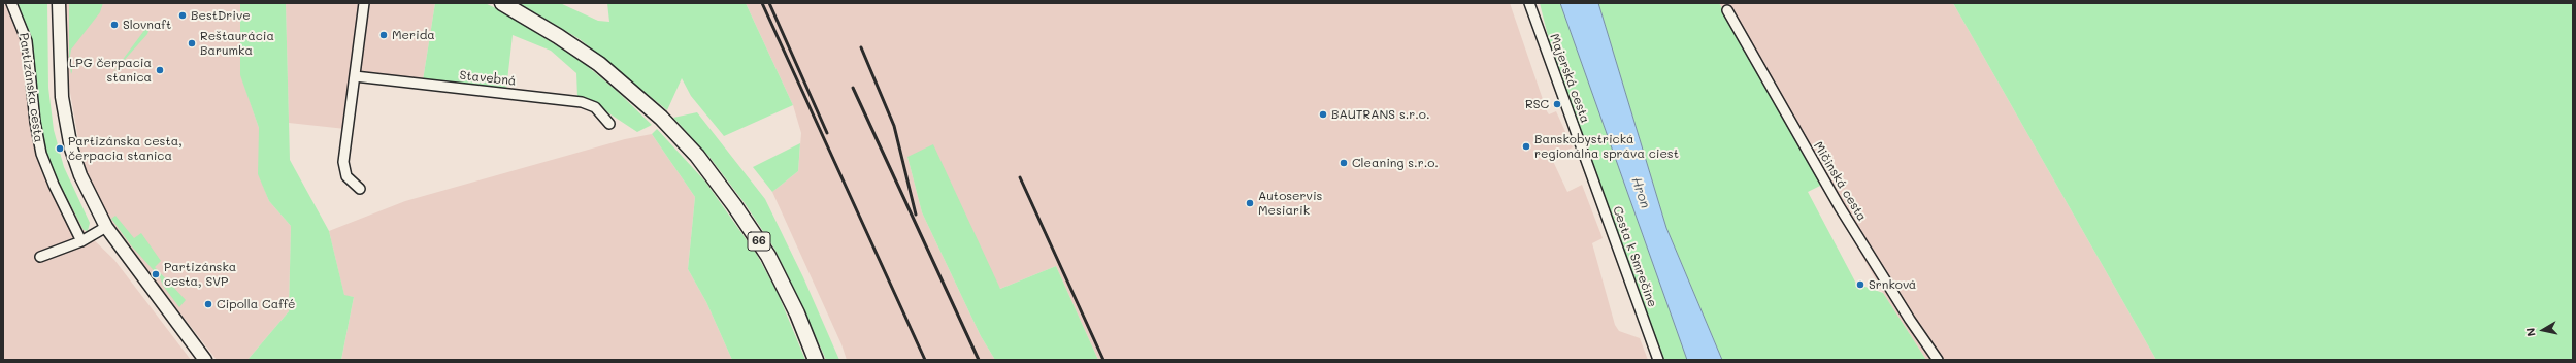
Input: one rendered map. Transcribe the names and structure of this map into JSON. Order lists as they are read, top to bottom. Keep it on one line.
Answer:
{"streets":{"main road":["66"],"street":["Stavebná","Majerská cesta","Partizánska cesta","Mičinská cesta","Cesta k Smrečine"]},"crossings":[["Majerská cesta","Cesta k Smrečine"]],"water":["Hron"],"places":["BestDrive","Slovnaft","Merida","Reštaurácia Barumka","LPG čerpacia stanica","RSC","BAUTRANS s.r.o.","Banskobystrická regionálna správa ciest","Partizánska cesta, čerpacia stanica","Cleaning s.r.o.","Autoservis Mesiarik","Partizánska cesta, SVP","Srnková","Cipolla Caffé"],"north":"left"}
